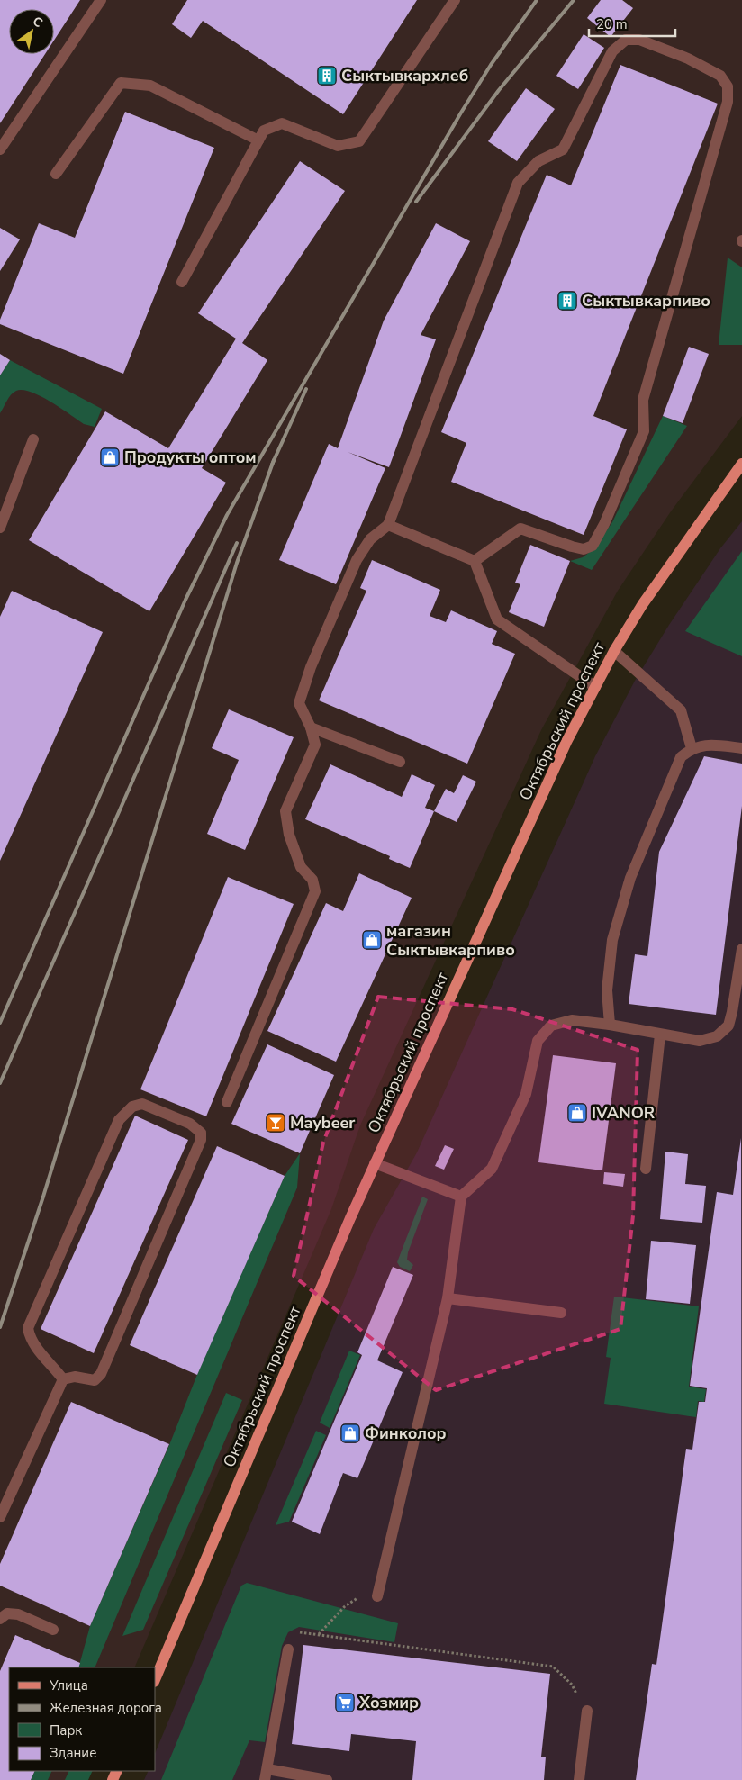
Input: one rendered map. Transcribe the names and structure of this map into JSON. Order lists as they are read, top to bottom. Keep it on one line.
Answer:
{"streets":{"main road":["Октябрьский проспект"]},"places":{"building":["Сыктывкархлеб","Сыктывкарпиво"],"shop":["Продукты оптом","магазин Сыктывкарпиво","IVANOR","Финколор"],"bar":["Maybeer"],"supermarket":["Хозмир"]},"legend":["Улица","Железная дорога","Парк","Здание"],"scale_bar":"20 m","north":"top right"}
